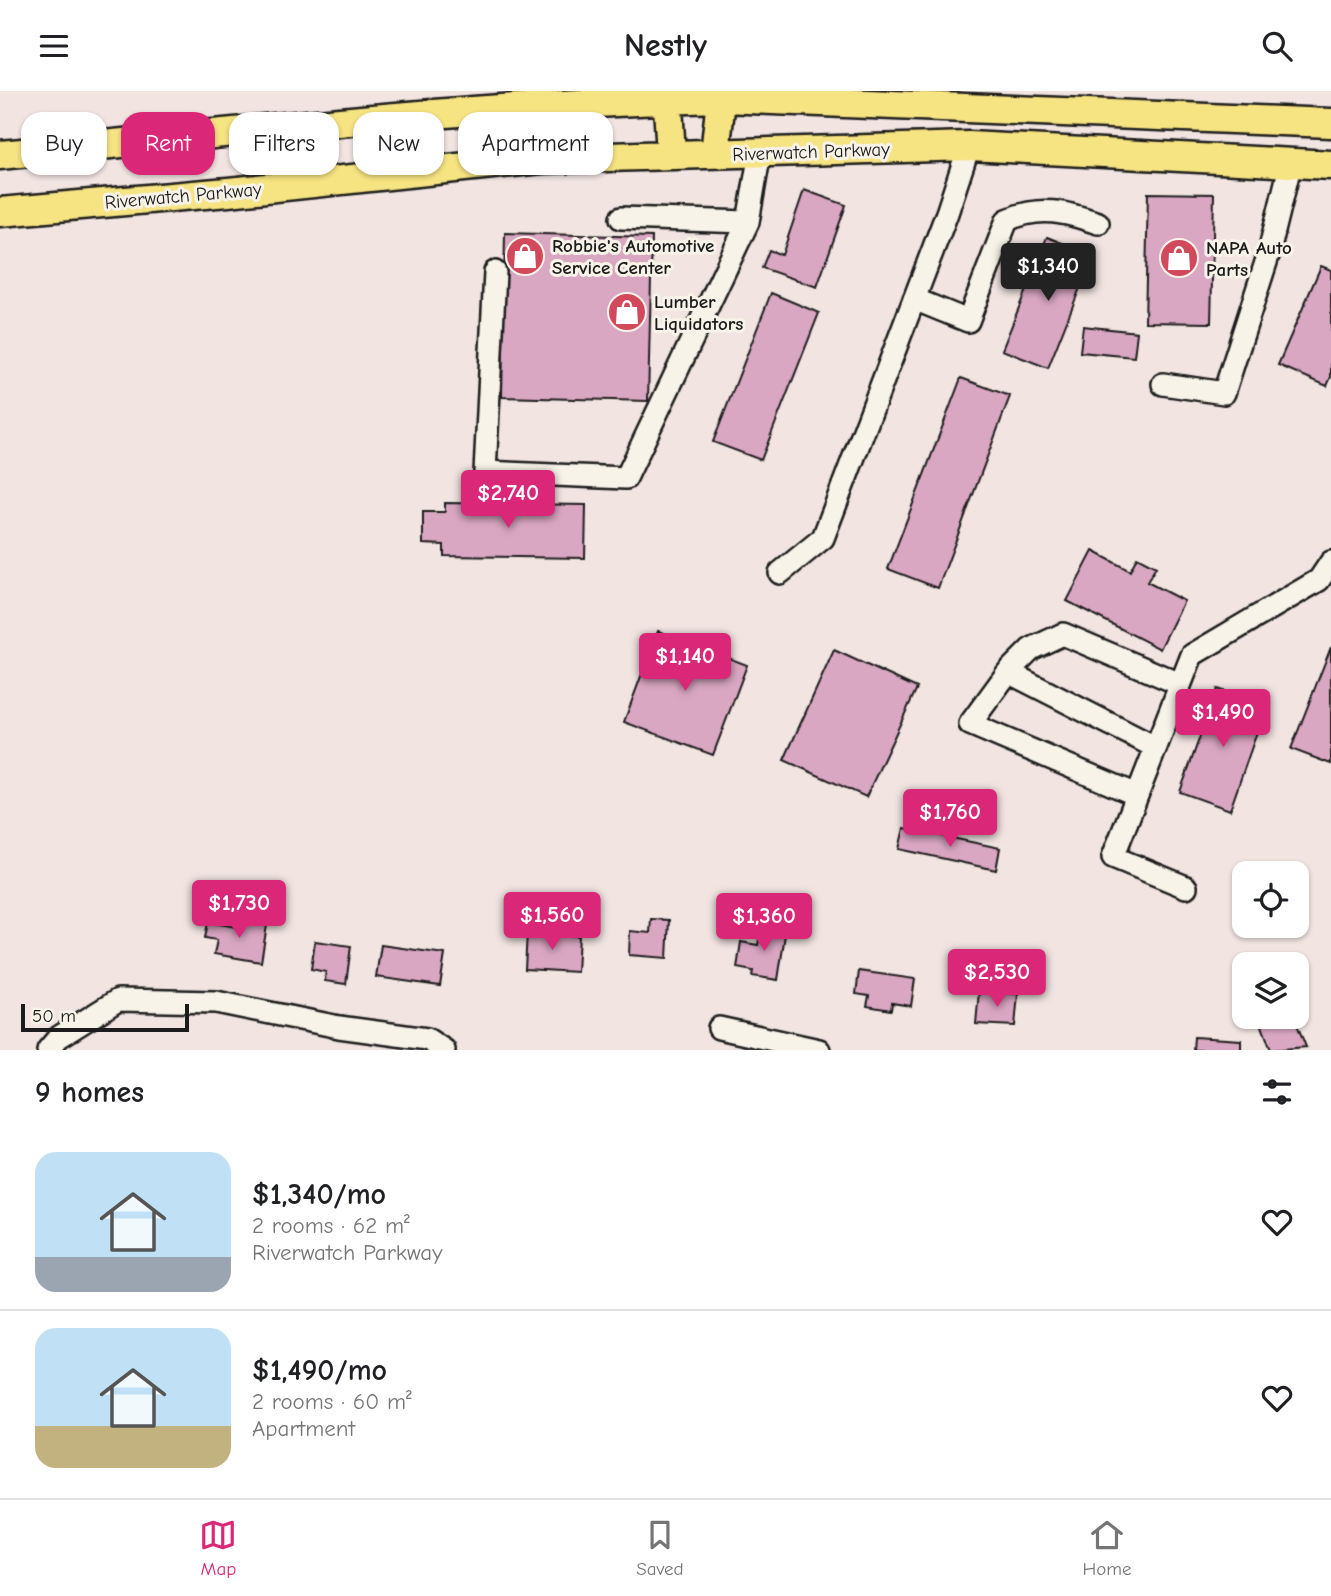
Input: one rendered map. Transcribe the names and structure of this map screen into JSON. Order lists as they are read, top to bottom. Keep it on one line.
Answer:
{"streets":{"main road":["Riverwatch Parkway"]},"places":{"shop":["Robbie's Automotive Service Center","NAPA Auto Parts","Lumber Liquidators"]},"scale_bar":"50 m","page":{"header":"Nestly","chip":["Buy","Rent","Filters","New","Apartment"],"price":["$1,340","$2,740","$1,140","$1,490","$1,760","$1,730","$1,560","$1,360","$2,530"],"scale":"50 m","heading":"9 homes","list":[{"name":"$1,340/mo","note":"2 rooms · 62 m² · Riverwatch Parkway"},{"name":"$1,490/mo","note":"2 rooms · 60 m² · Apartment"}],"tabs":["Map","Saved","Home"]}}
